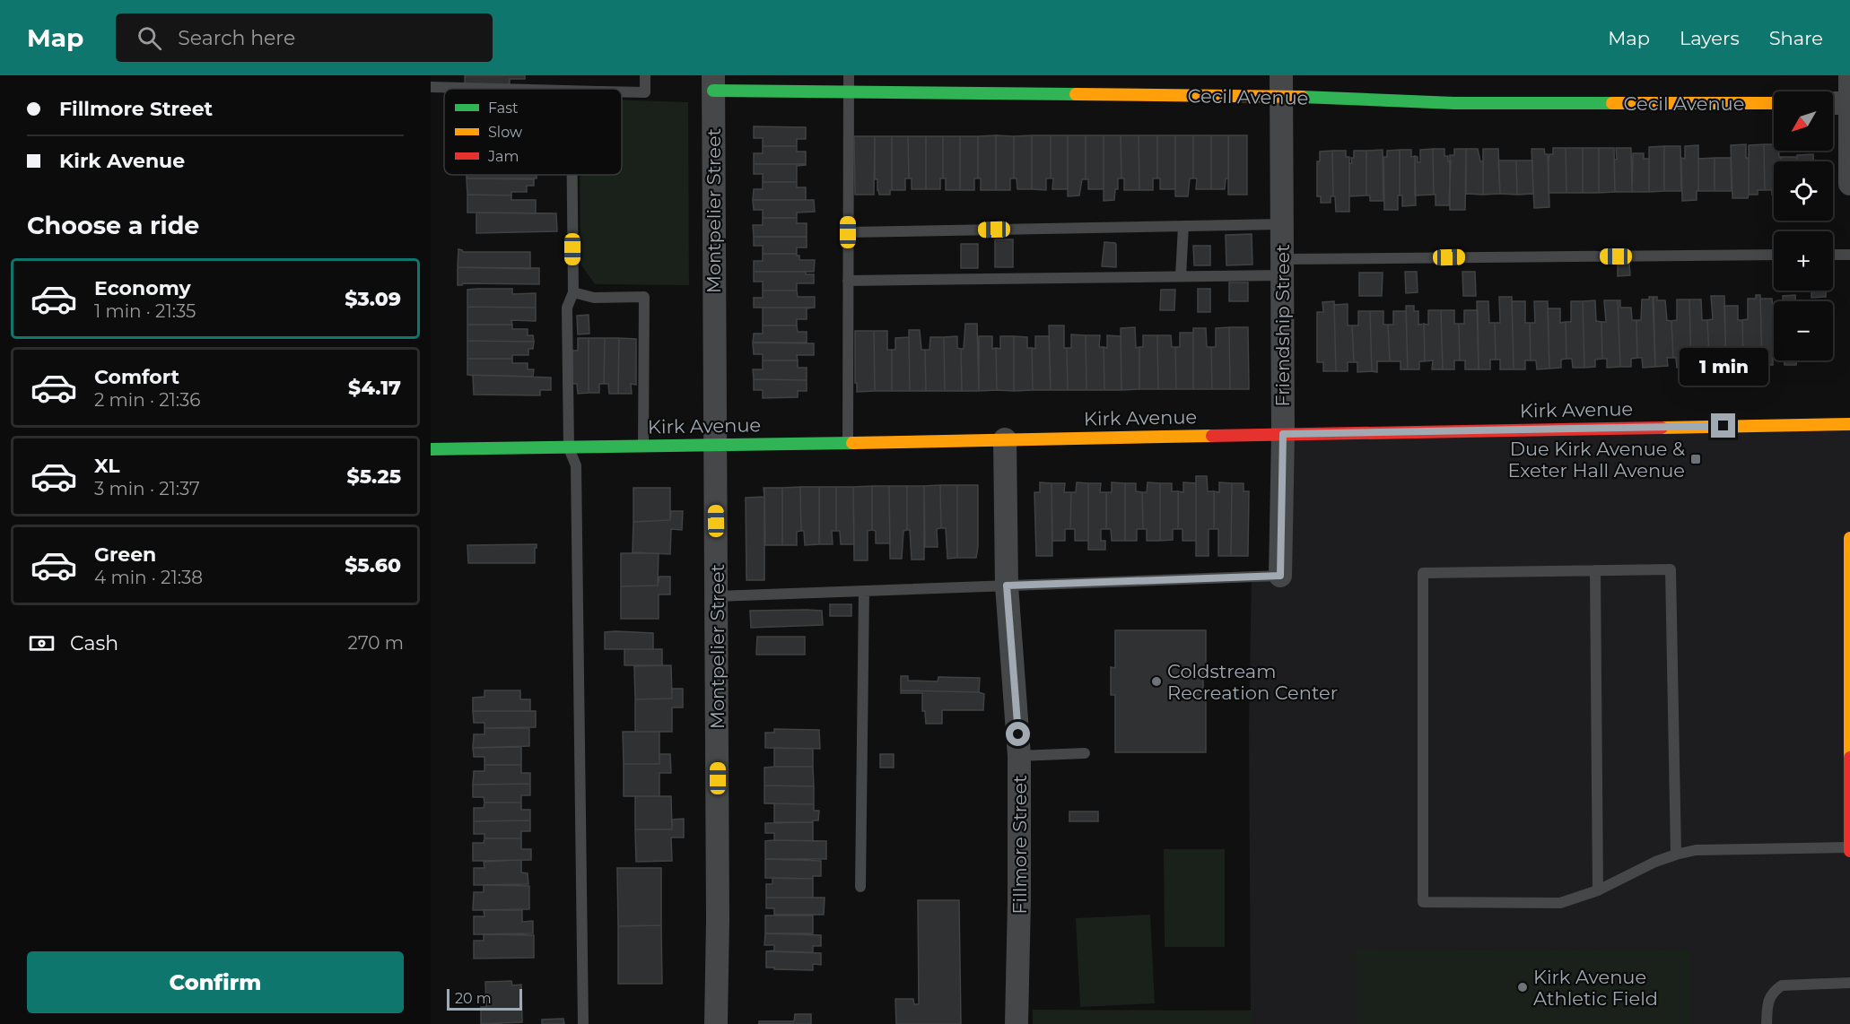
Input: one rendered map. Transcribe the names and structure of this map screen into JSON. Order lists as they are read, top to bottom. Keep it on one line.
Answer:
{"streets":{"street":["Cecil Avenue","Montpelier Street","Friendship Street","Kirk Avenue","Fillmore Street"]},"crossings":[["Cecil Avenue","Montpelier Street"],["Cecil Avenue","Friendship Street"],["Montpelier Street","Kirk Avenue"],["Friendship Street","Kirk Avenue"],["Kirk Avenue","Fillmore Street"]],"places":{"transit":["Due Kirk Avenue & Exeter Hall Avenue"],"other":["Coldstream Recreation Center","Kirk Avenue Athletic Field"]},"legend":["Fast","Slow","Jam"],"scale_bar":"20 m","north":"bottom left","page":{"header":"Map","search":"Search here","nav":["Map","Layers","Share"],"banner":["Fillmore Street","Kirk Avenue"],"map_buttons":["+","−"],"heading":"Choose a ride","list":[{"name":"Economy","note":"1 min · 21:35","value":"$3.09"},{"name":"Comfort","note":"2 min · 21:36","value":"$4.17"},{"name":"XL","note":"3 min · 21:37","value":"$5.25"},{"name":"Green","note":"4 min · 21:38","value":"$5.60"}],"bubble":"1 min","pay":["Cash","270 m"],"buttons":"Confirm","scale":"20 m"}}
